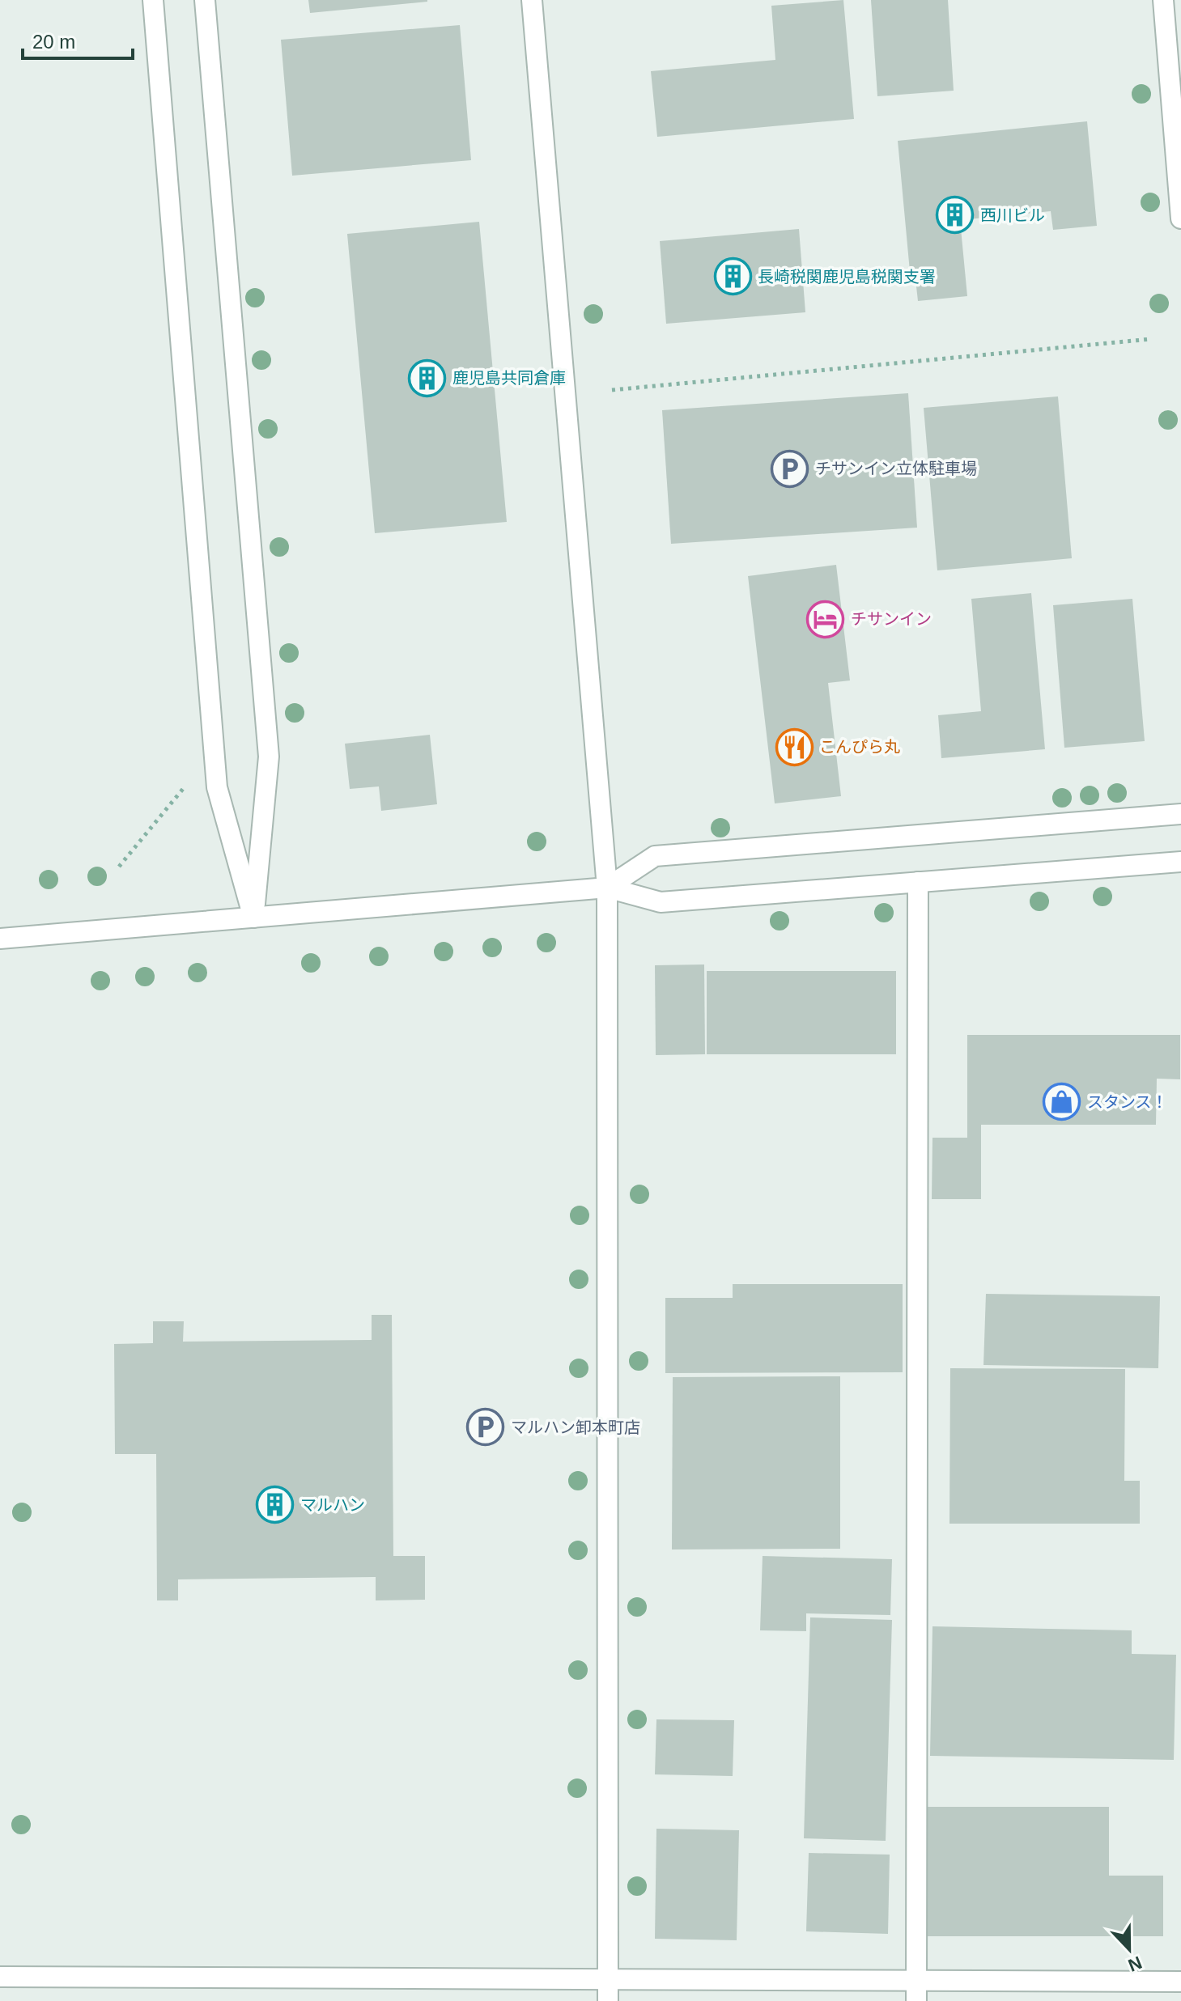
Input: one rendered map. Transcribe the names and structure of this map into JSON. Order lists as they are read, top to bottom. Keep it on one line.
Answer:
{"places":{"building":["西川ビル","長崎税関鹿児島税関支署","鹿児島共同倉庫","マルハン"],"parking":["チサンイン立体駐車場","マルハン卸本町店"],"hotel":["チサンイン"],"restaurant":["こんぴら丸"],"shop":["スタンス！"]},"scale_bar":"20 m","north":"bottom"}
